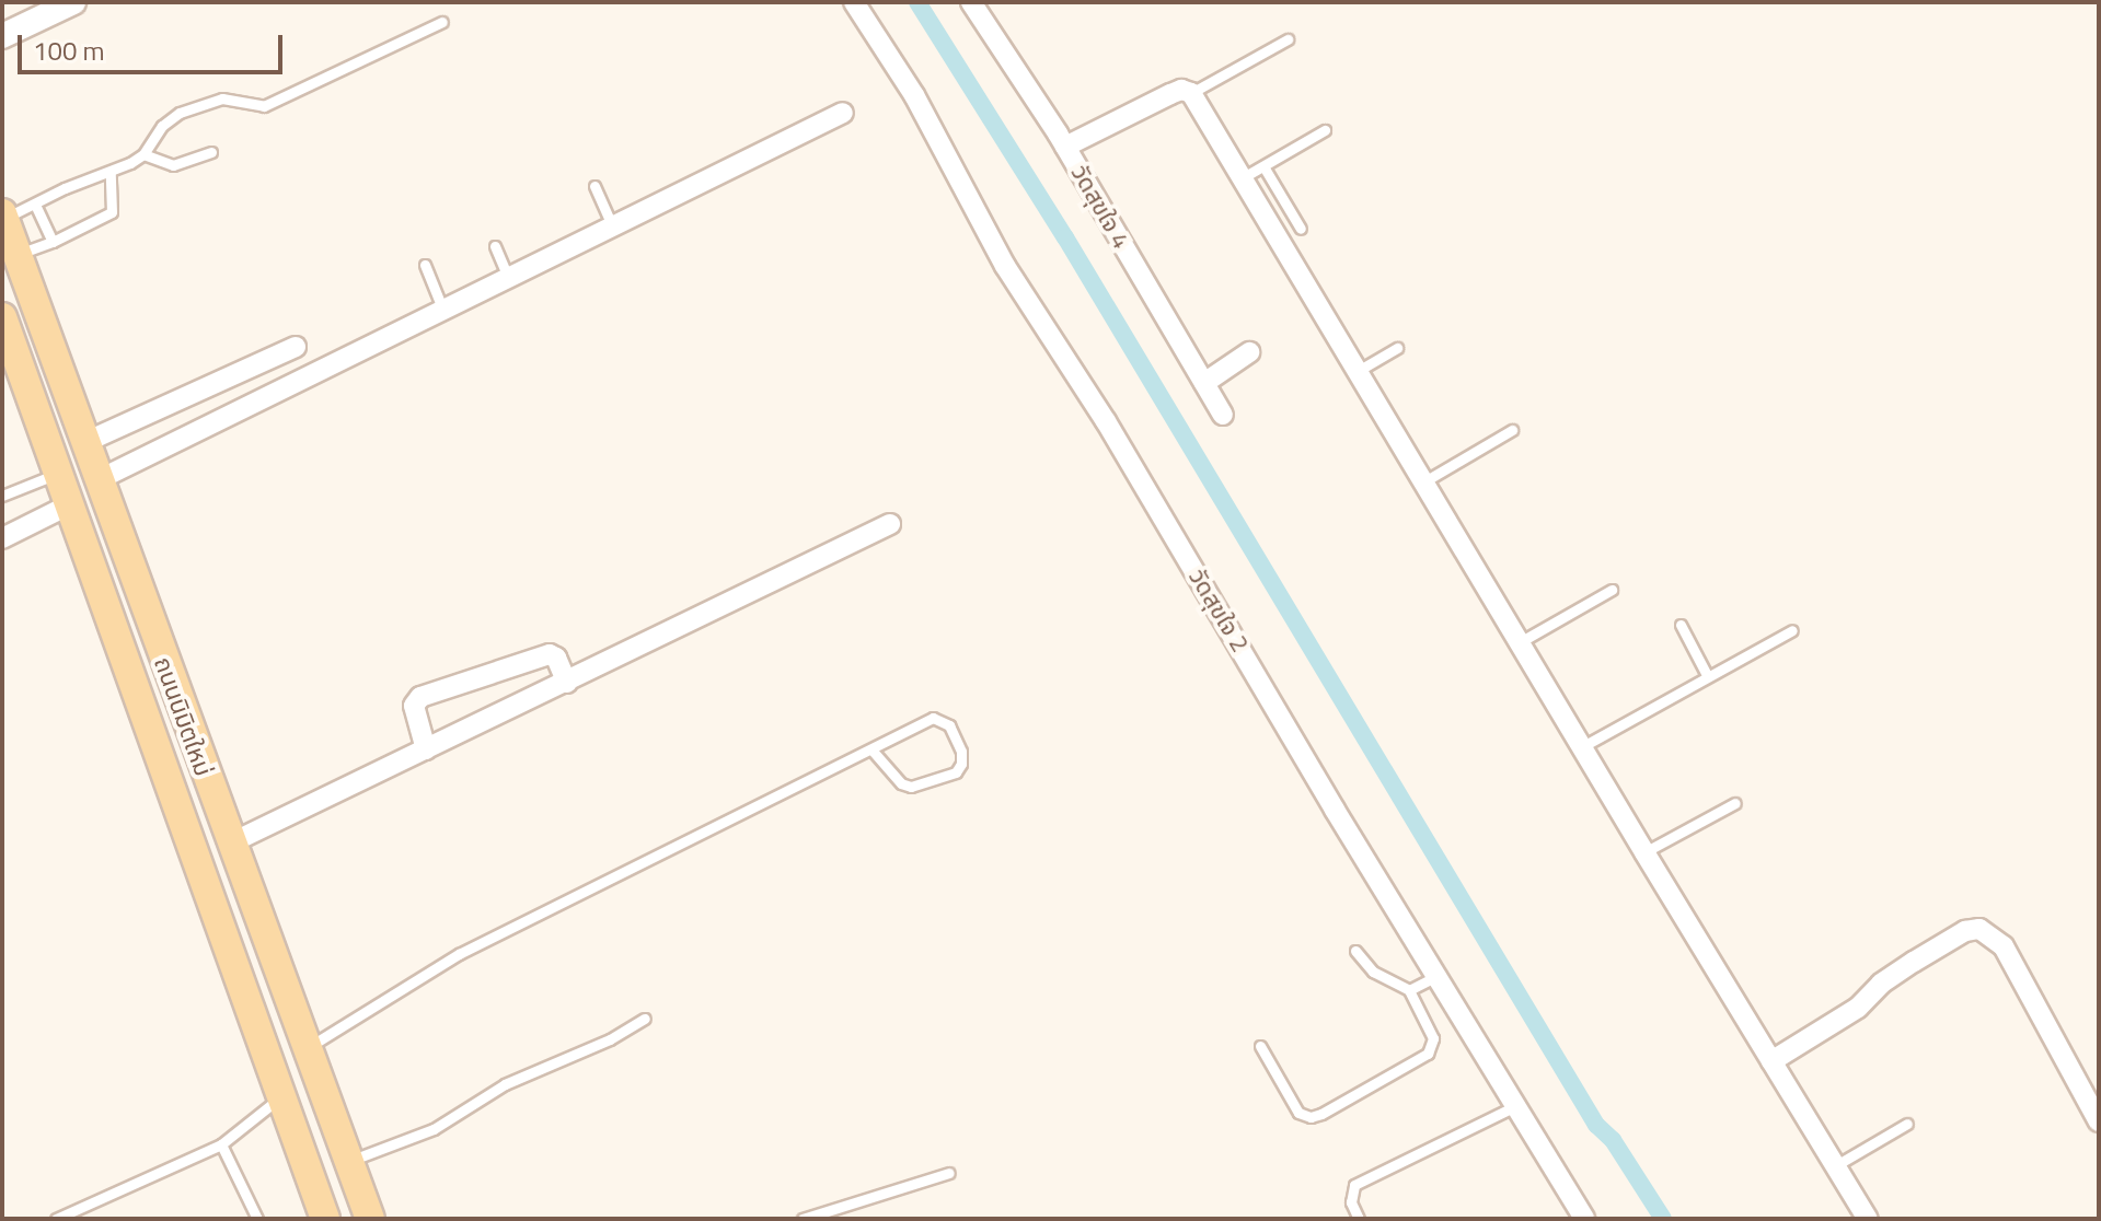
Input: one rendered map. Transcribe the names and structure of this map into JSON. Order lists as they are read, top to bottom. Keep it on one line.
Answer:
{"streets":{"main road":["ถนนนิมิตใหม่"],"street":["วัดสุขใจ 4","วัดสุขใจ 2"]},"scale_bar":"100 m"}
